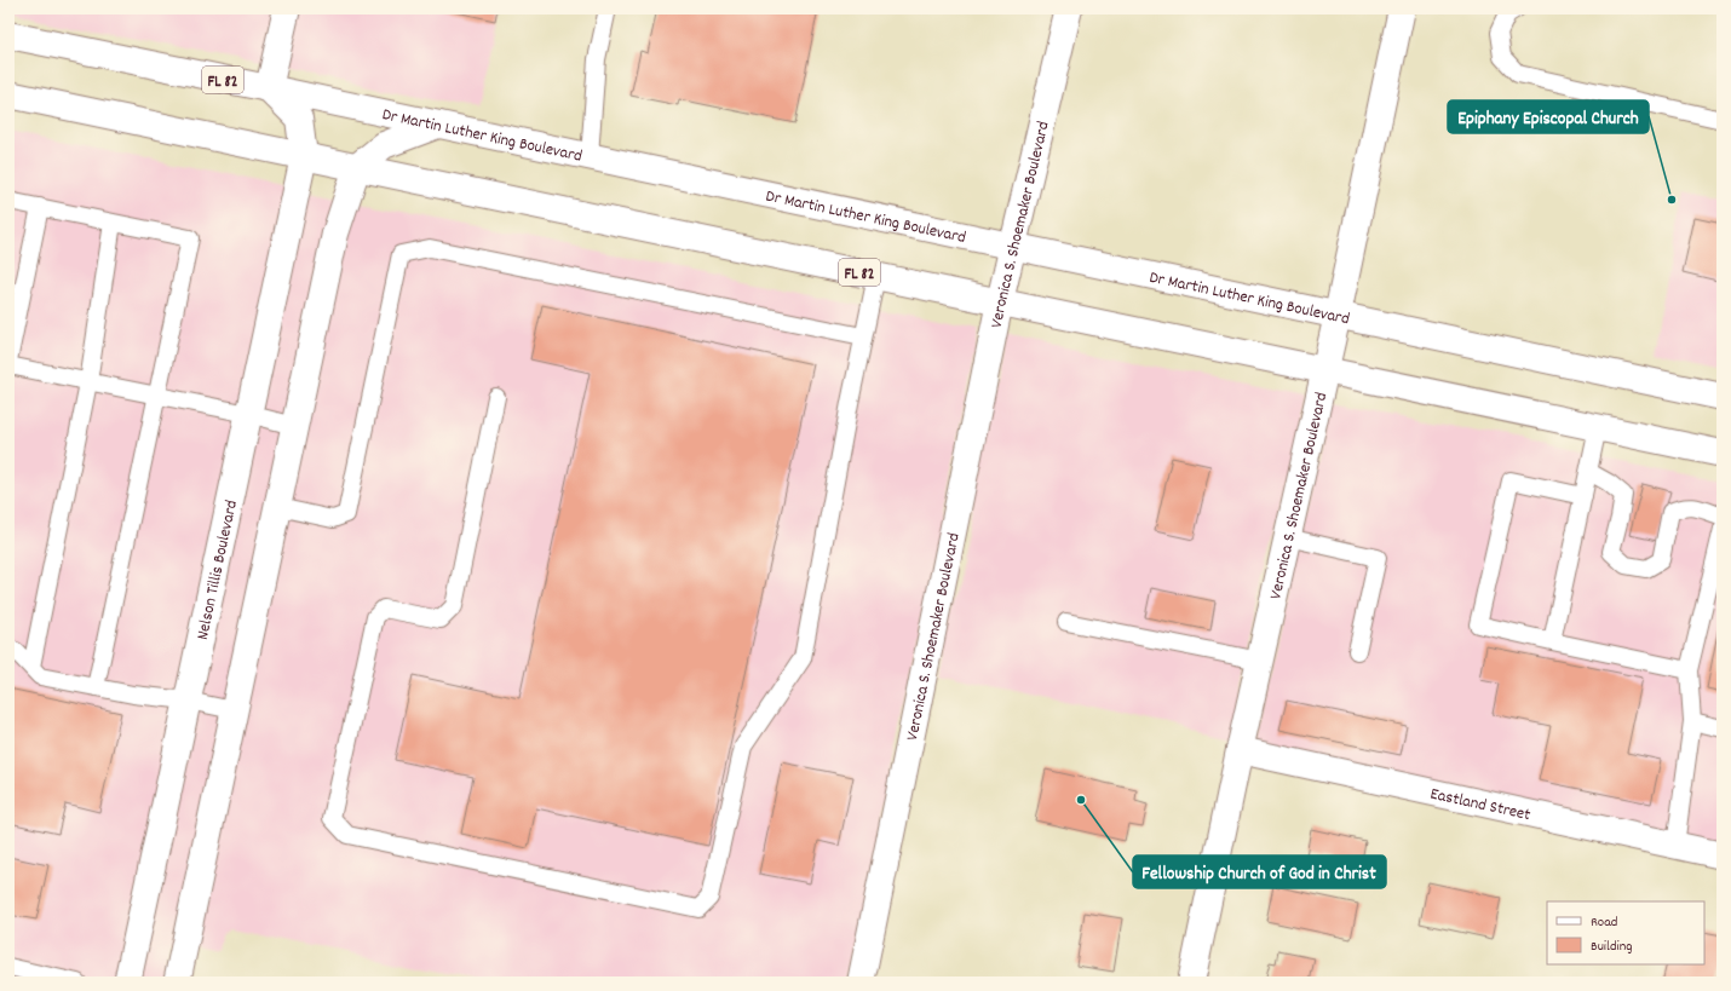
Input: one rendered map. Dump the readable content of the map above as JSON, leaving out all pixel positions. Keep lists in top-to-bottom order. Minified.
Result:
{"streets":{"street":["FL 82","Dr Martin Luther King Boulevard","Veronica S. Shoemaker Boulevard","Nelson Tillis Boulevard","Eastland Street"]},"crossings":[["FL 82","Veronica S. Shoemaker Boulevard"],["FL 82","Nelson Tillis Boulevard"],["Dr Martin Luther King Boulevard","Veronica S. Shoemaker Boulevard"],["Dr Martin Luther King Boulevard","Nelson Tillis Boulevard"],["Veronica S. Shoemaker Boulevard","Eastland Street"]],"places":["Epiphany Episcopal Church","Fellowship Church of God in Christ"],"legend":["Road","Building"]}
